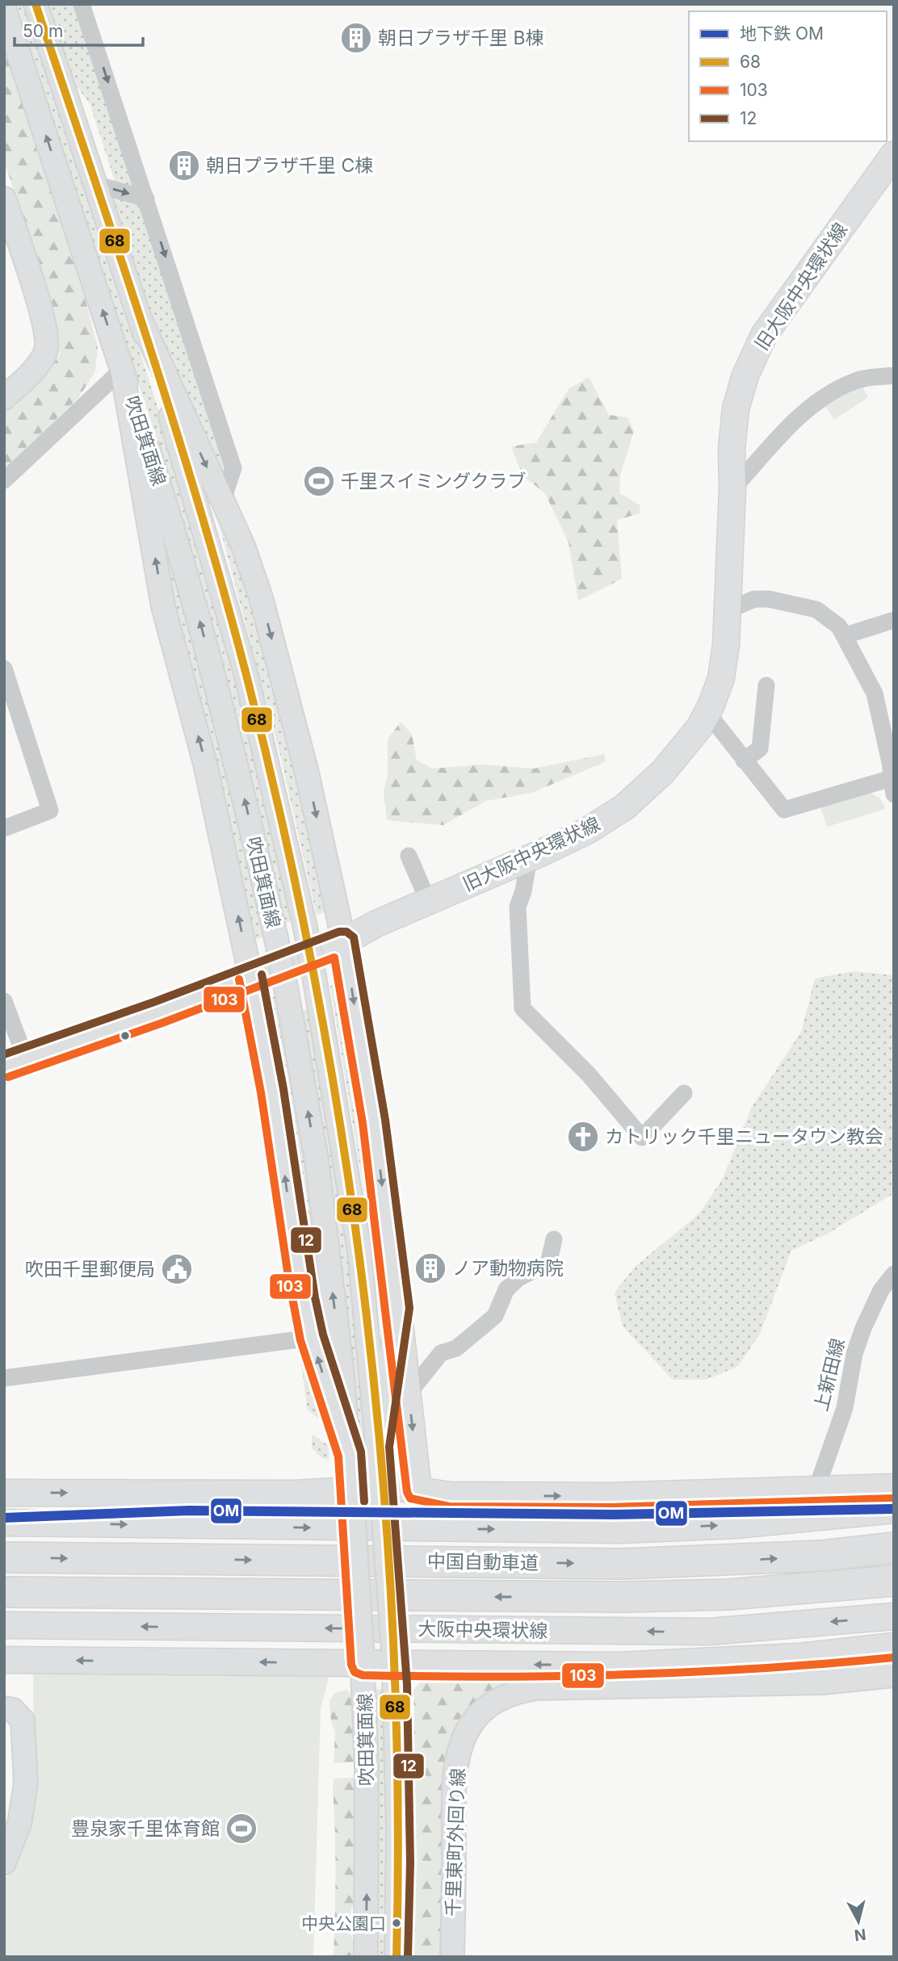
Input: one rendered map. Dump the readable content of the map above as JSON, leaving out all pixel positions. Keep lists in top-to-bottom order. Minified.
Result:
{"streets":{"highway":["中国自動車道"],"main road":["旧大阪中央環状線","吹田箕面線","大阪中央環状線","千里東町外回り線"],"street":["上新田線"]},"places":{"building":["朝日プラザ千里 B棟","朝日プラザ千里 C棟","ノア動物病院"],"sports":["千里スイミングクラブ","豊泉家千里体育館"],"church":["カトリック千里ニュータウン教会"],"public building":["吹田千里郵便局"],"other":["中央公園口"]},"lines":["transit line 68","transit line 12","transit line 103","metro line OM"],"legend":["地下鉄 OM","68","103","12"],"scale_bar":"50 m","north":"bottom"}
